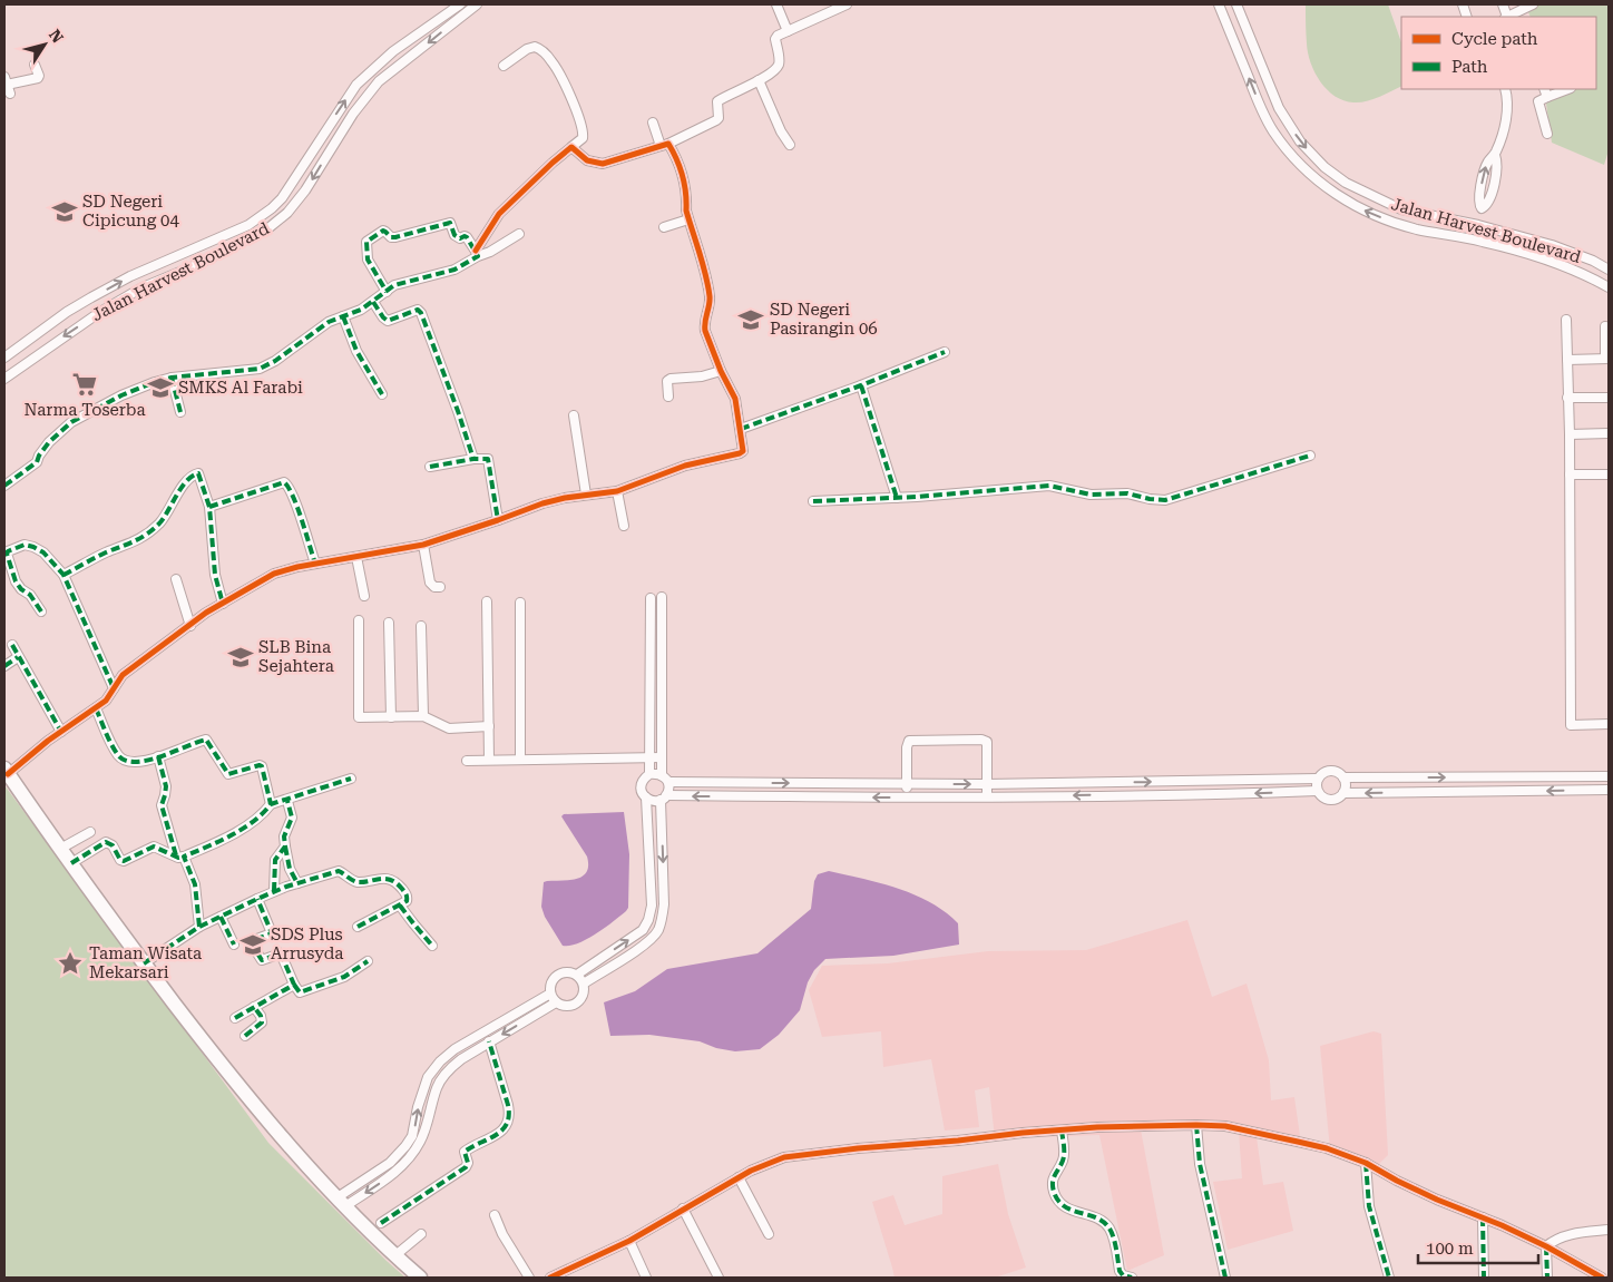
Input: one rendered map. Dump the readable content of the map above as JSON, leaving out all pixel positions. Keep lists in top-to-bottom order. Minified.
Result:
{"streets":{"street":["Jalan Harvest Boulevard"]},"places":{"school or university":["SD Negeri Cipicung 04","SD Negeri Pasirangin 06","SMKS Al Farabi","SLB Bina Sejahtera","SDS Plus Arrusyda"],"supermarket":["Narma Toserba"],"place":["Taman Wisata Mekarsari"]},"legend":["Cycle path","Path"],"scale_bar":"100 m","north":"top right"}
